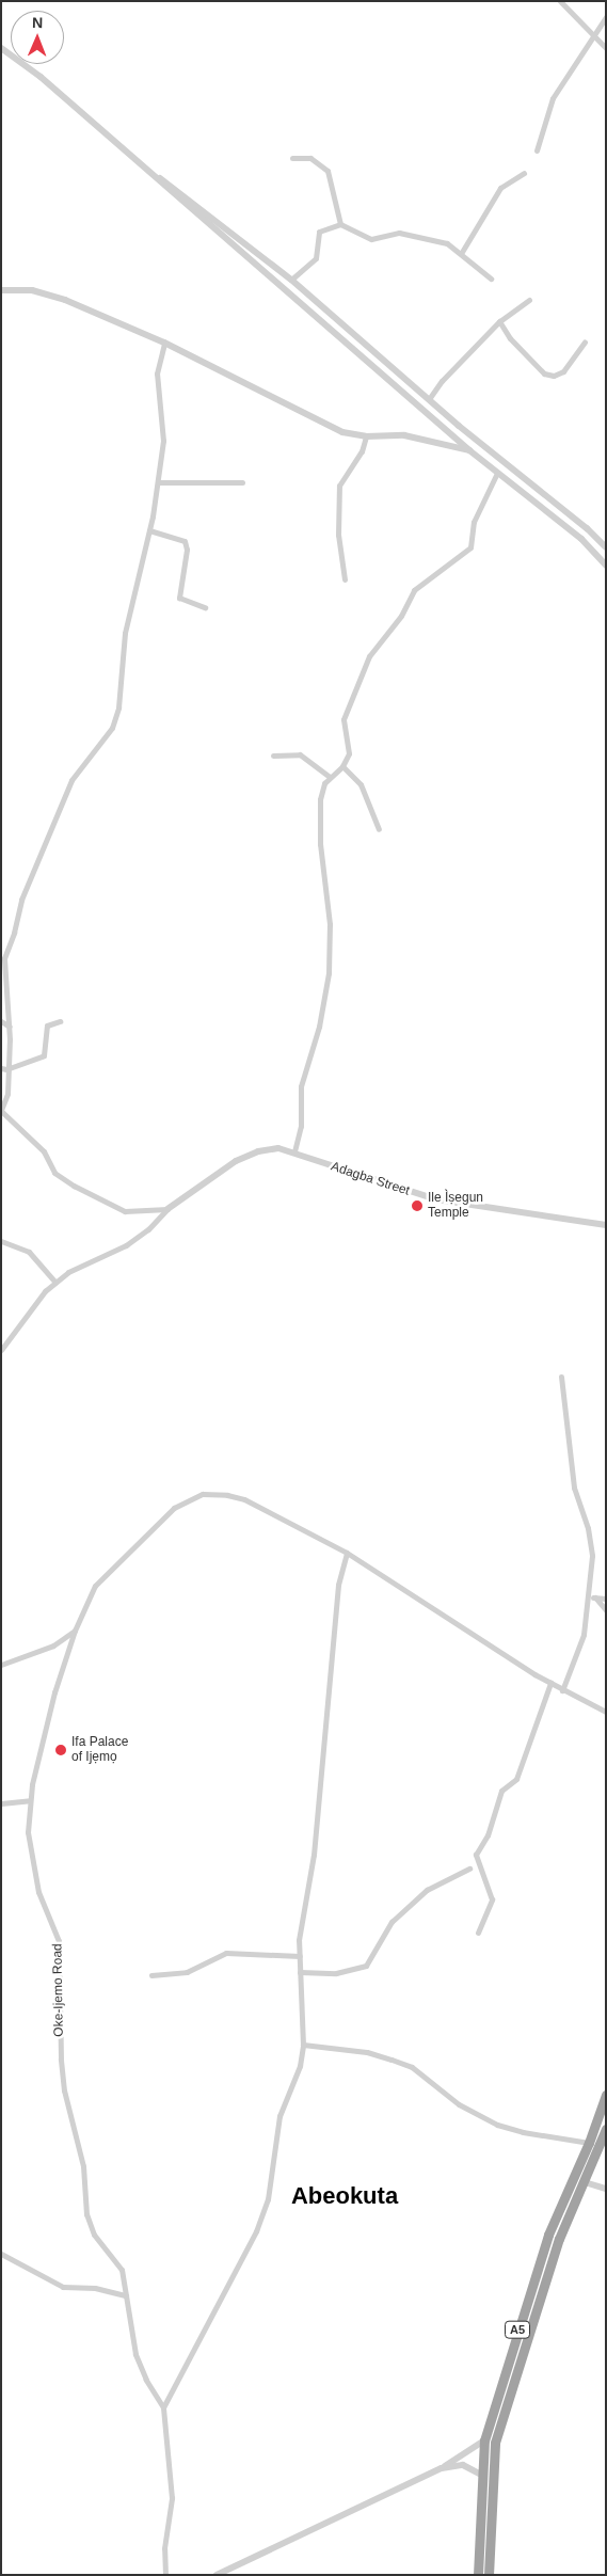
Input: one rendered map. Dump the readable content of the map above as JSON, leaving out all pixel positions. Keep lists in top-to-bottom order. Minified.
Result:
{"streets":{"highway":["A5"],"street":["Adagba Street","Oke-Ijemo Road"]},"districts":["Abeokuta"],"places":["Ile Ìṣegun Temple","Ifa Palace of Ijẹmọ"],"north":"top"}
